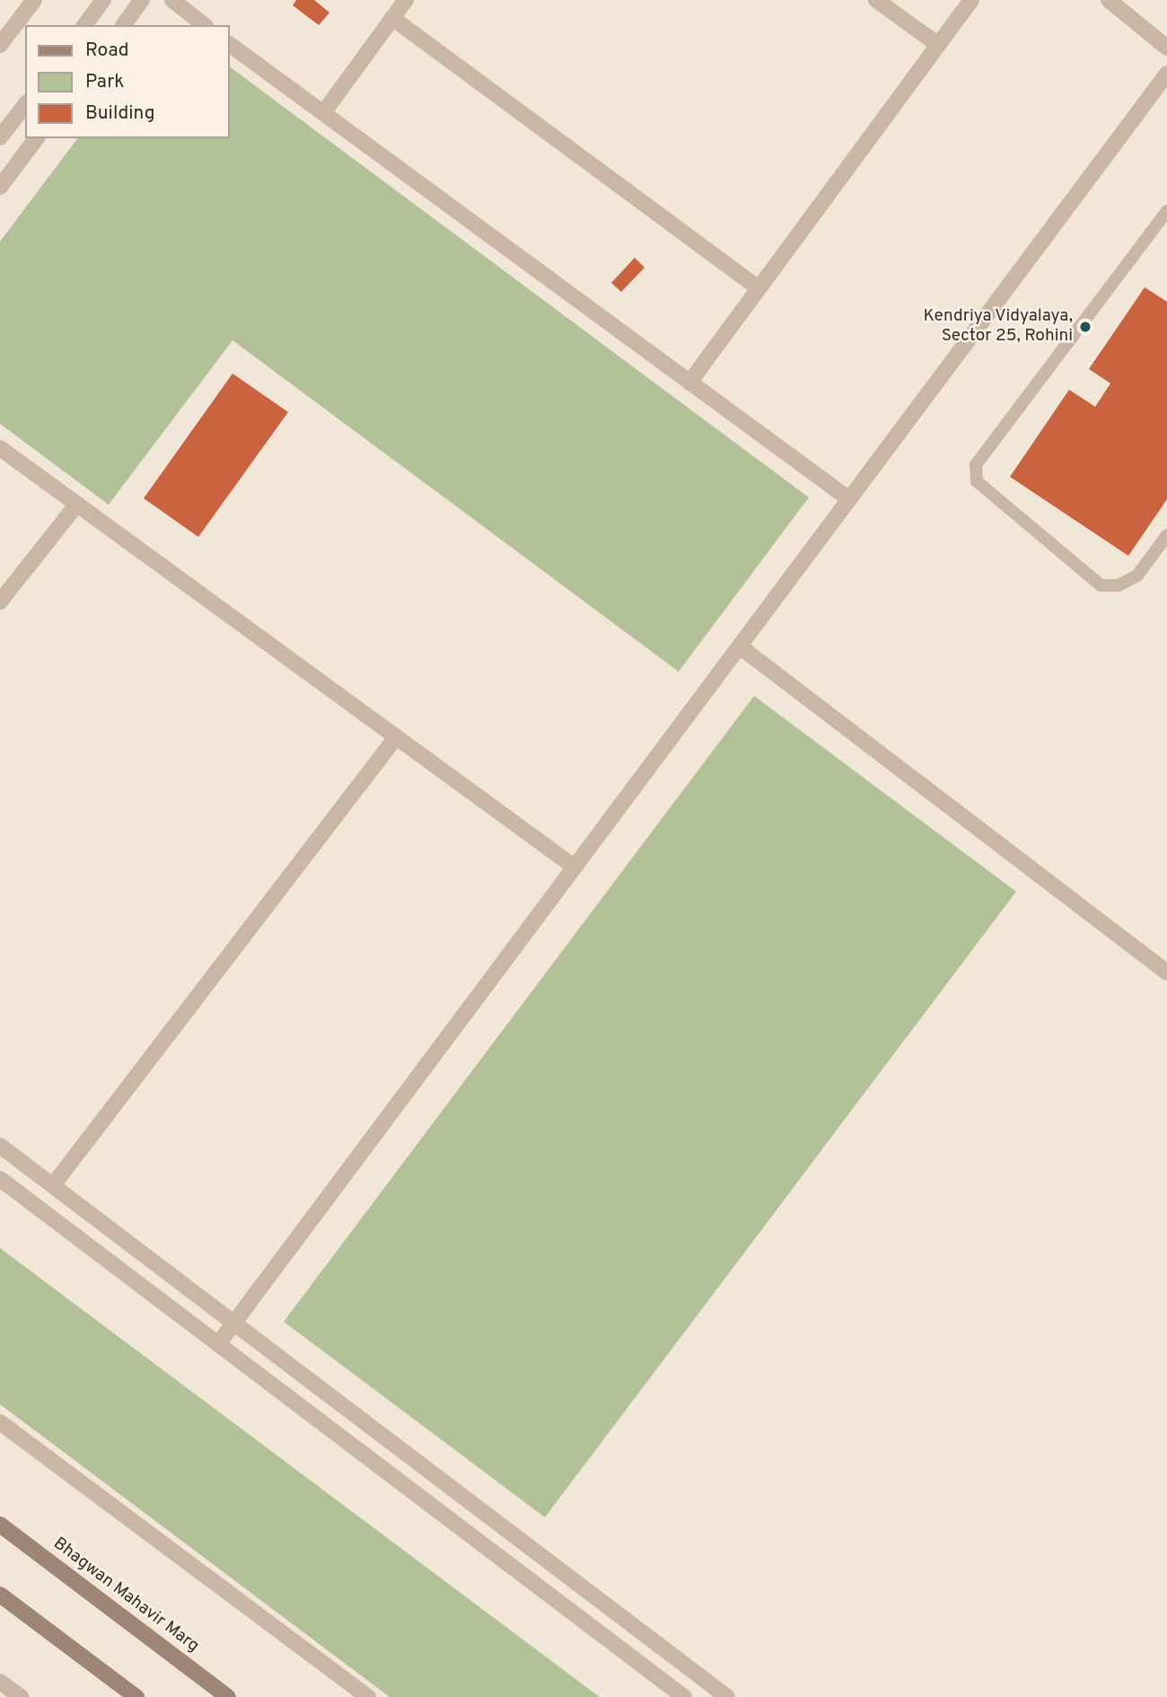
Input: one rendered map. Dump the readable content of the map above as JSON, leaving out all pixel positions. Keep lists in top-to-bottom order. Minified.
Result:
{"streets":{"main road":["Bhagwan Mahavir Marg"]},"places":["Kendriya Vidyalaya, Sector 25, Rohini"],"legend":["Road","Park","Building"]}
